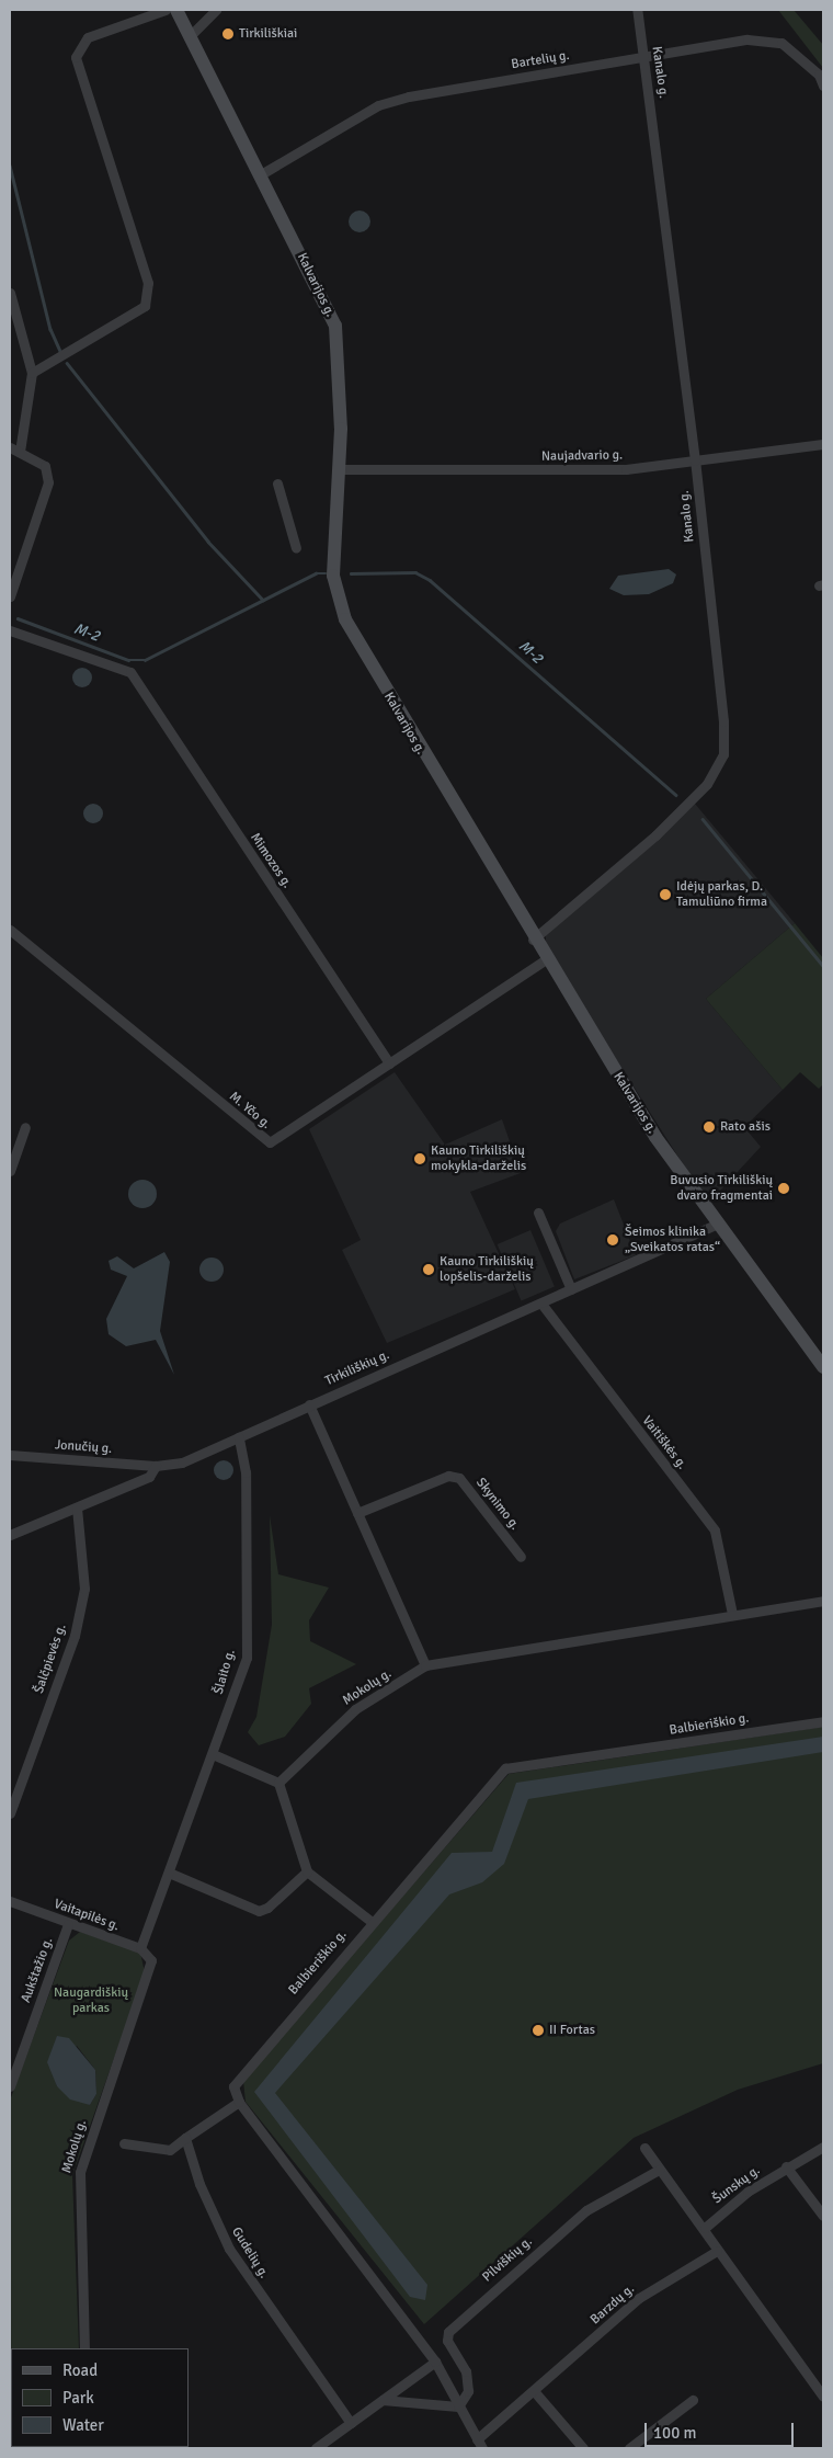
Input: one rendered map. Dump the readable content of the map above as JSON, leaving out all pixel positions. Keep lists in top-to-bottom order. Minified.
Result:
{"streets":{"main road":["Kalvarijos g."],"street":["Bartelių g.","Kanalo g.","Naujadvario g.","Mimozos g.","M. Yčo g.","Tirkiliškių g.","Vaitiškės g.","Jonučių g.","Skynimo g.","Šalčpievės g.","Šlaito g.","Mokolų g.","Balbieriškio g.","Vaitapilės g.","Aukštažio g.","Šunskų g.","Gudelių g.","Pilviškių g.","Barzdų g."]},"crossings":[["Bartelių g.","Kanalo g."],["Bartelių g.","Kalvarijos g."],["Kanalo g.","Kalvarijos g."],["Kanalo g.","Naujadvario g."],["Kalvarijos g.","Naujadvario g."],["Kalvarijos g.","M. Yčo g."],["Kalvarijos g.","Tirkiliškių g."],["Mimozos g.","M. Yčo g."],["Tirkiliškių g.","Vaitiškės g."],["Tirkiliškių g.","Jonučių g."],["Tirkiliškių g.","Šlaito g."],["Vaitiškės g.","Mokolų g."],["Mokolų g.","Vaitapilės g."],["Vaitapilės g.","Aukštažio g."]],"water":["M-2"],"parks":["Naugardiškių parkas"],"places":["Tirkiliškiai","Idėjų parkas, D. Tamuliūno firma","Rato ašis","Kauno Tirkiliškių mokykla-darželis","Buvusio Tirkiliškių dvaro fragmentai","Šeimos klinika „Sveikatos ratas“","Kauno Tirkiliškių lopšelis-darželis","II Fortas"],"legend":["Road","Park","Water"],"scale_bar":"100 m"}
